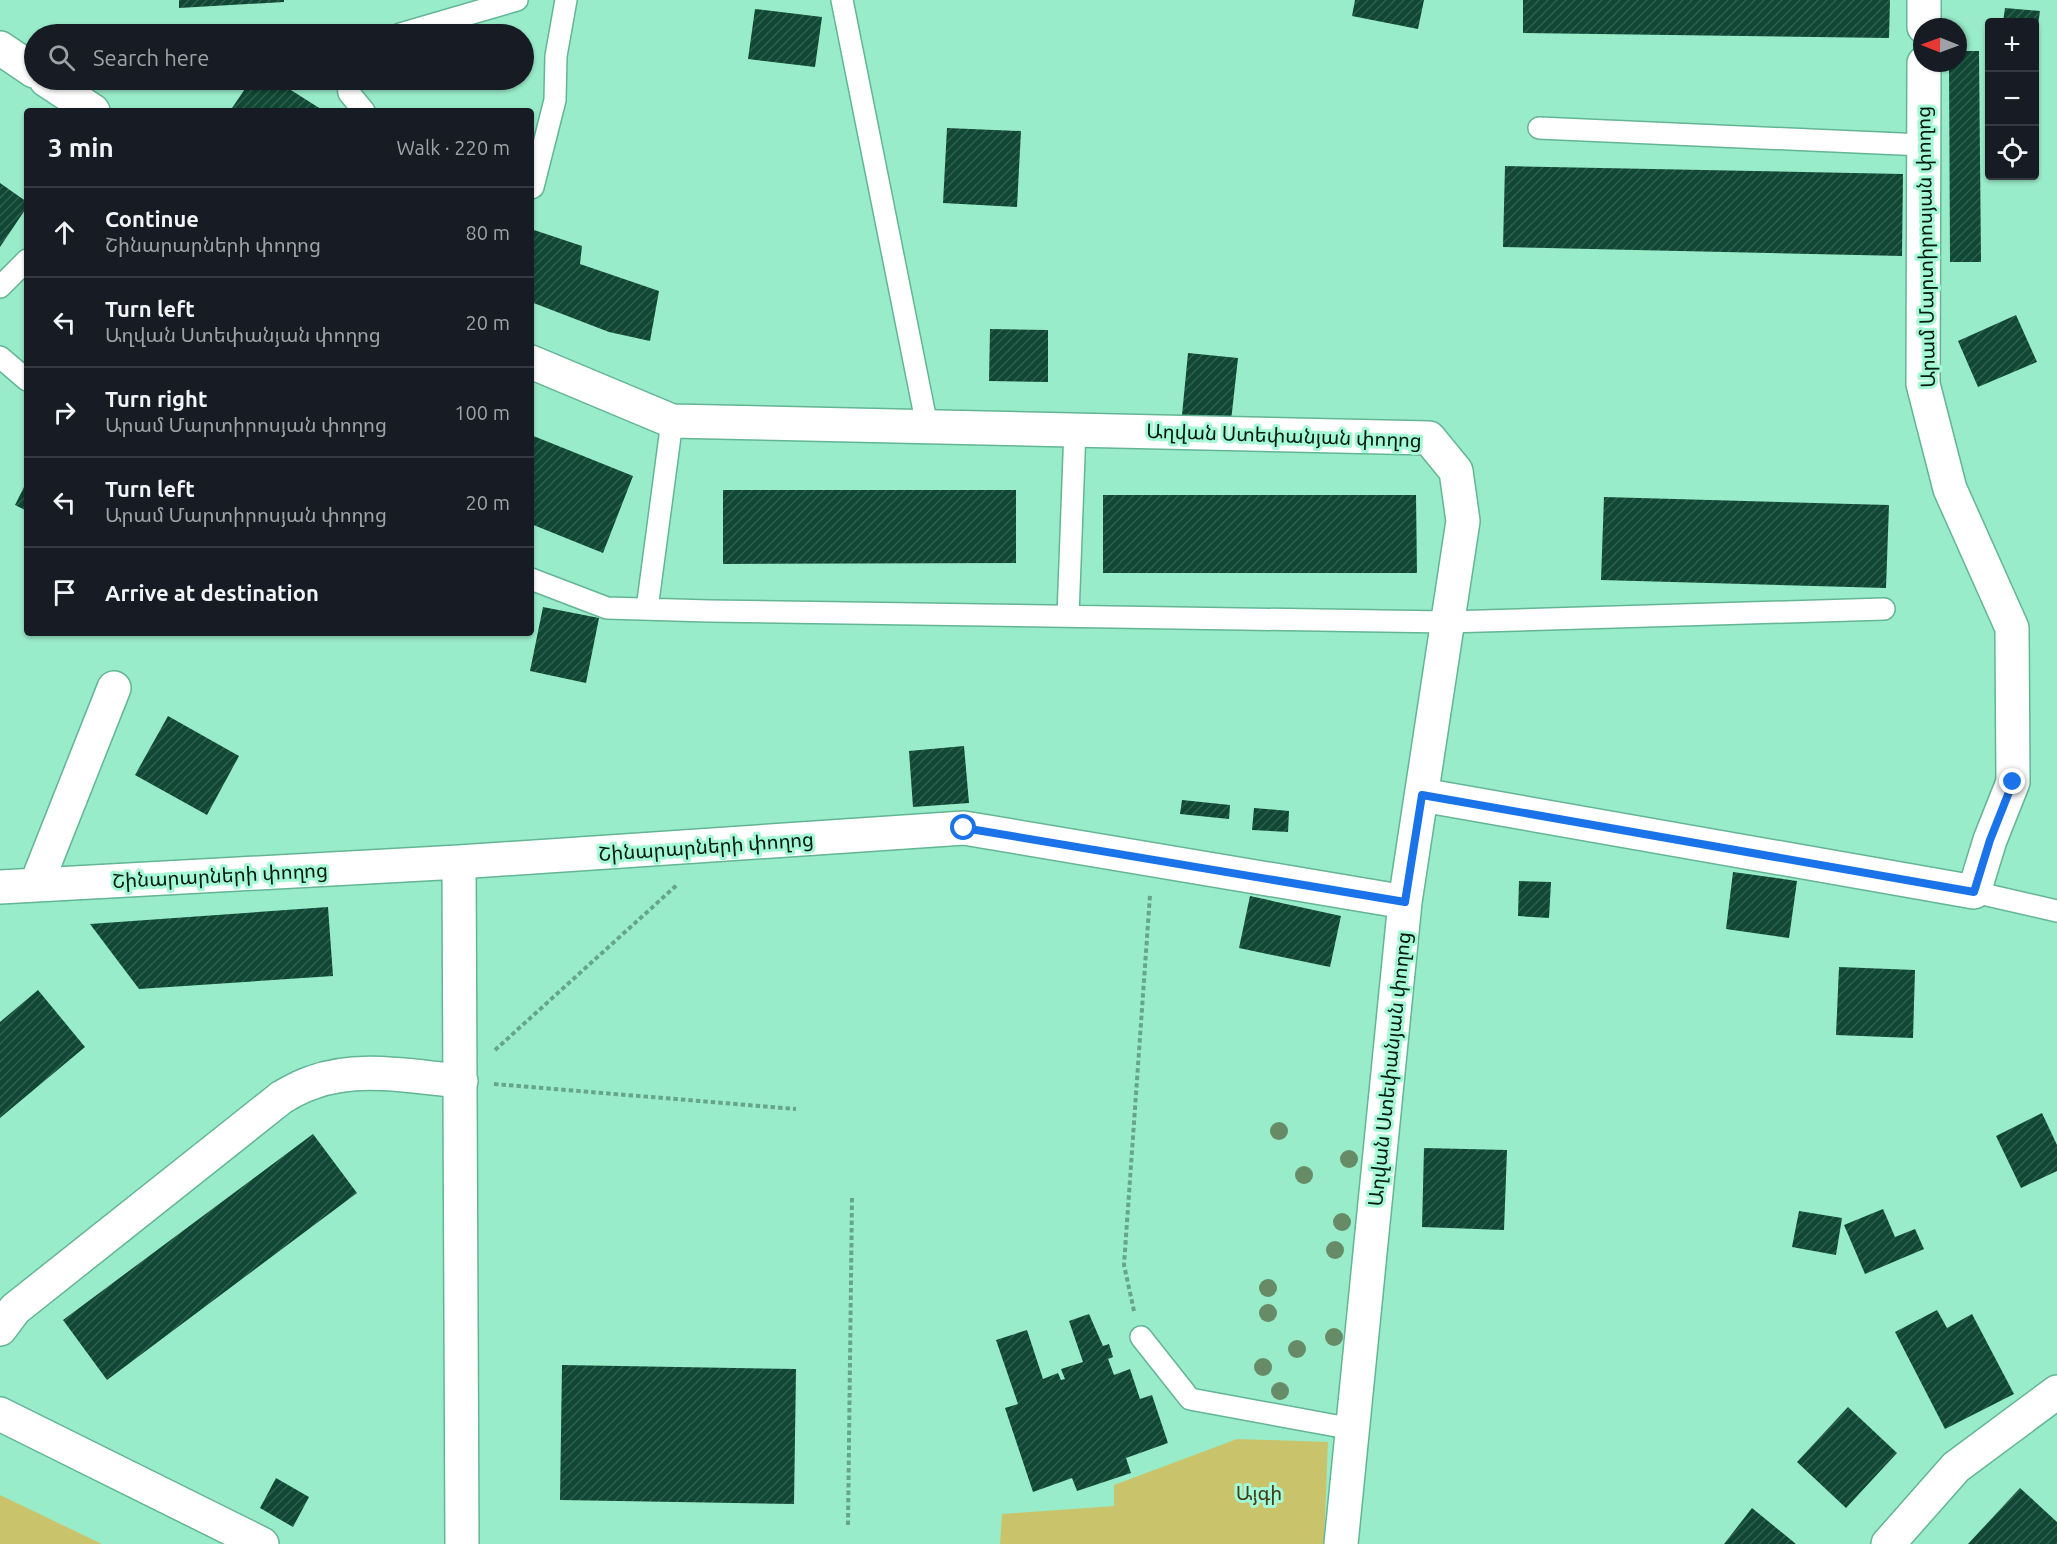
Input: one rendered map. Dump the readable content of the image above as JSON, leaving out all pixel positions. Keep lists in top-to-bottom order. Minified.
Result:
{"streets":{"street":["Արամ Մարտիրոսյան փողոց","Աղվան Ստեփանյան փողոց","Շինարարների փողոց"]},"crossings":[["Աղվան Ստեփանյան փողոց","Շինարարների փողոց"]],"parks":["Այգի"],"north":"left","page":{"map_buttons":["+","−"],"search":"Search here","heading":["3 min","Walk · 220 m"],"list":[["Continue","Շինարարների փողոց","80 m"],["Turn left","Աղվան Ստեփանյան փողոց","20 m"],["Turn right","Արամ Մարտիրոսյան փողոց","100 m"],["Turn left","Արամ Մարտիրոսյան փողոց","20 m"],"Arrive at destination"]}}
